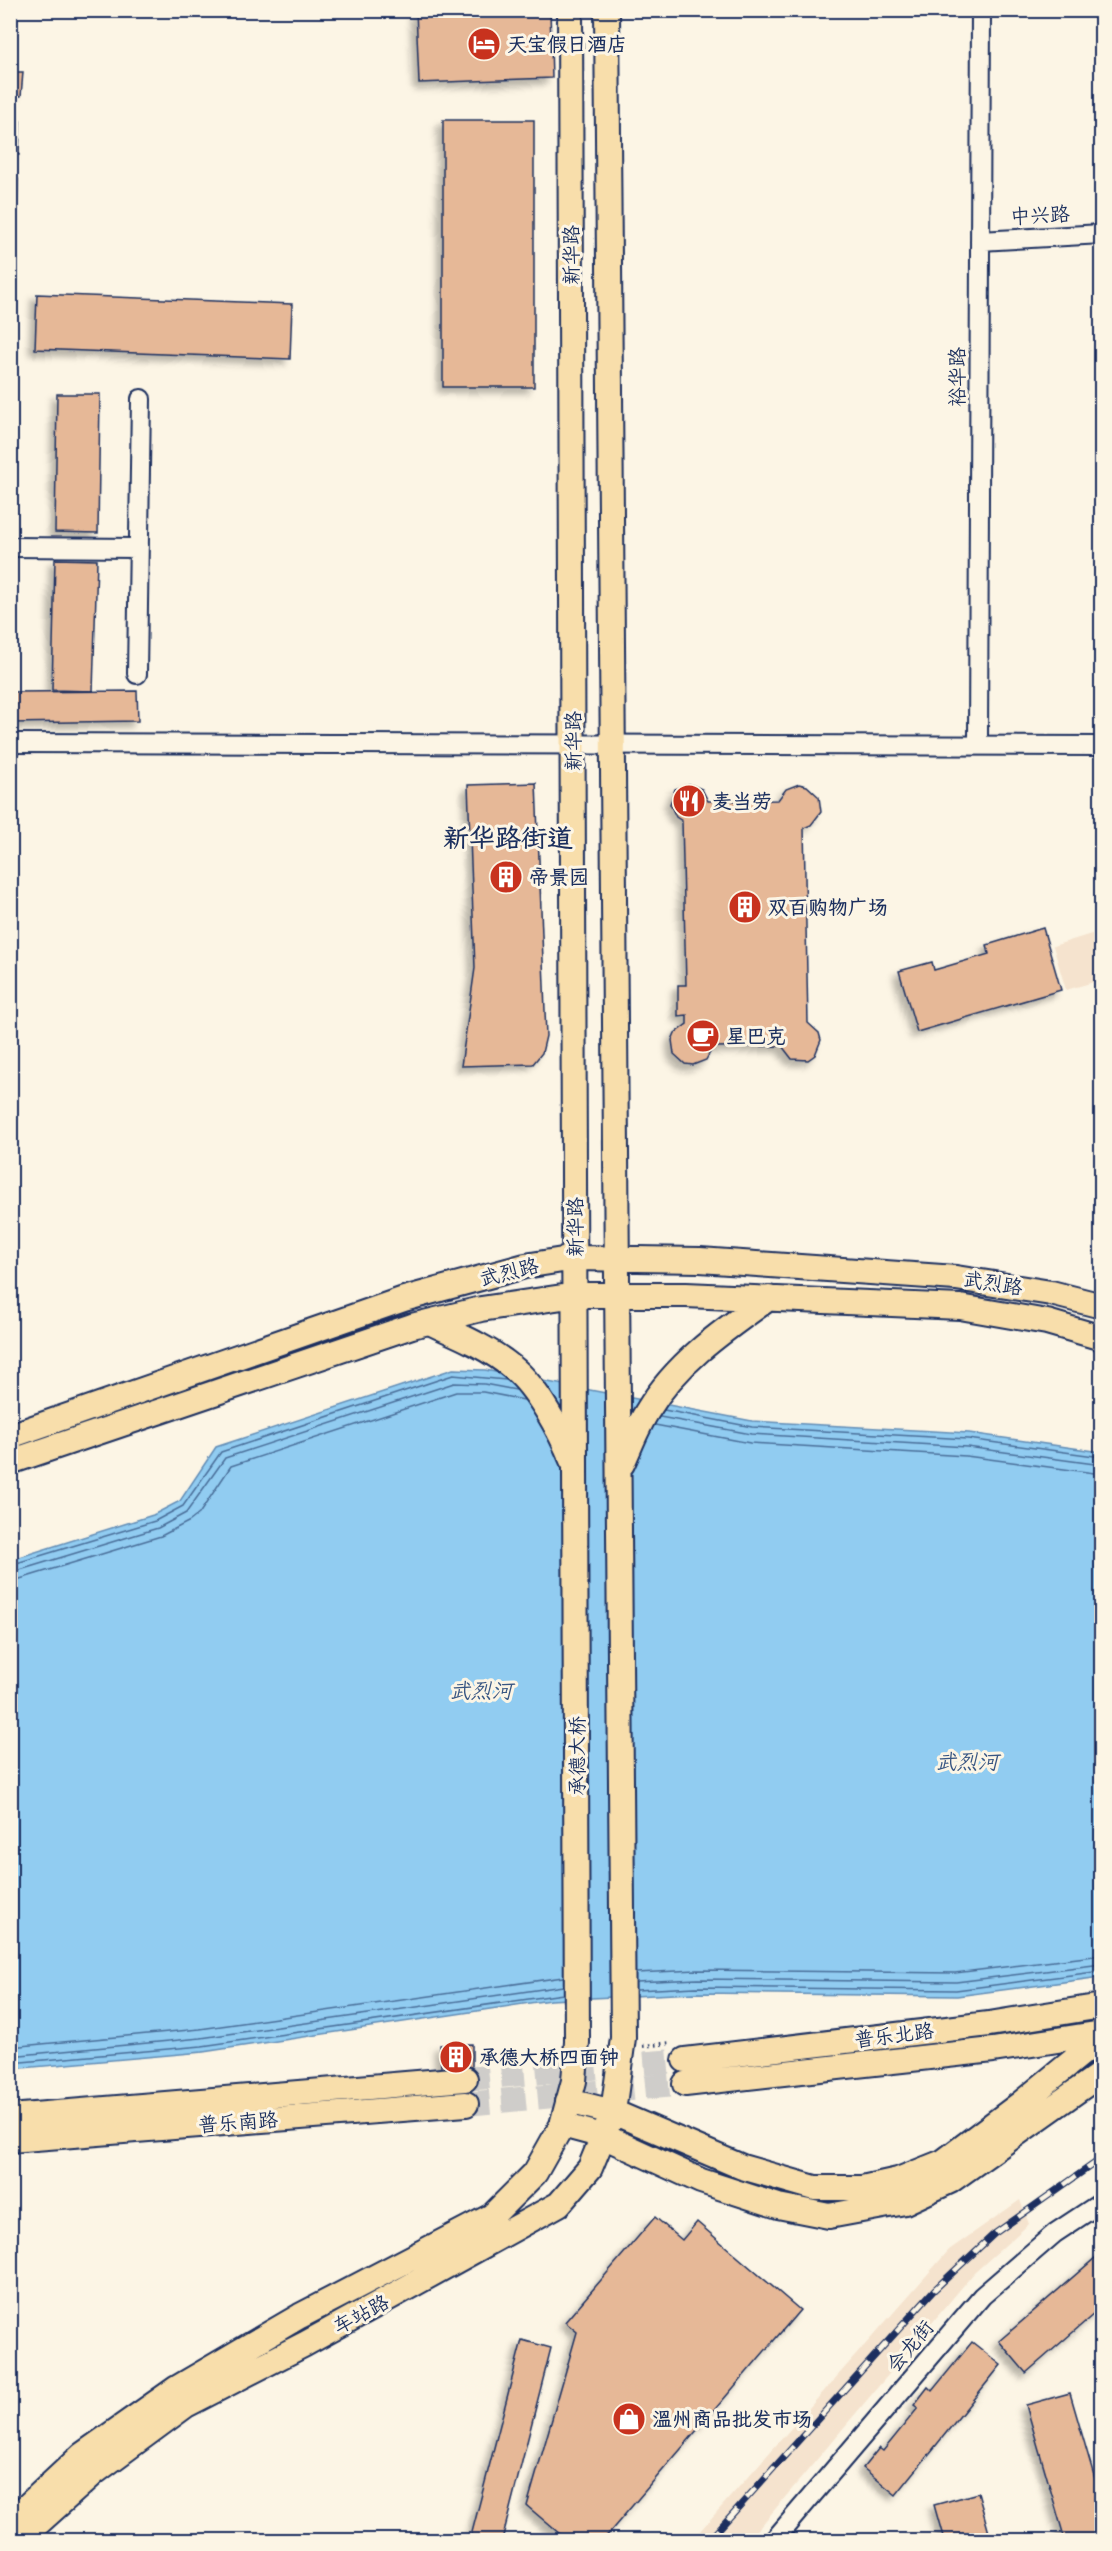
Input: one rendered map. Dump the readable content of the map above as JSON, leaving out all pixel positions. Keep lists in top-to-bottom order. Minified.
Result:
{"streets":{"main road":["新华路","武烈路","承德大桥","普乐北路","普乐南路","车站路"],"street":["中兴路","裕华路","会龙街"]},"crossings":[["中兴路","裕华路"],["新华路","武烈路"],["新华路","承德大桥"],["新华路","车站路"],["承德大桥","车站路"]],"districts":["新华路街道"],"water":["武烈河"],"places":{"hotel":["天宝假日酒店"],"restaurant":["麦当劳"],"building":["帝景园","双百购物广场","承德大桥四面钟"],"cafe":["星巴克"],"shop":["温州商品批发市场"]}}
